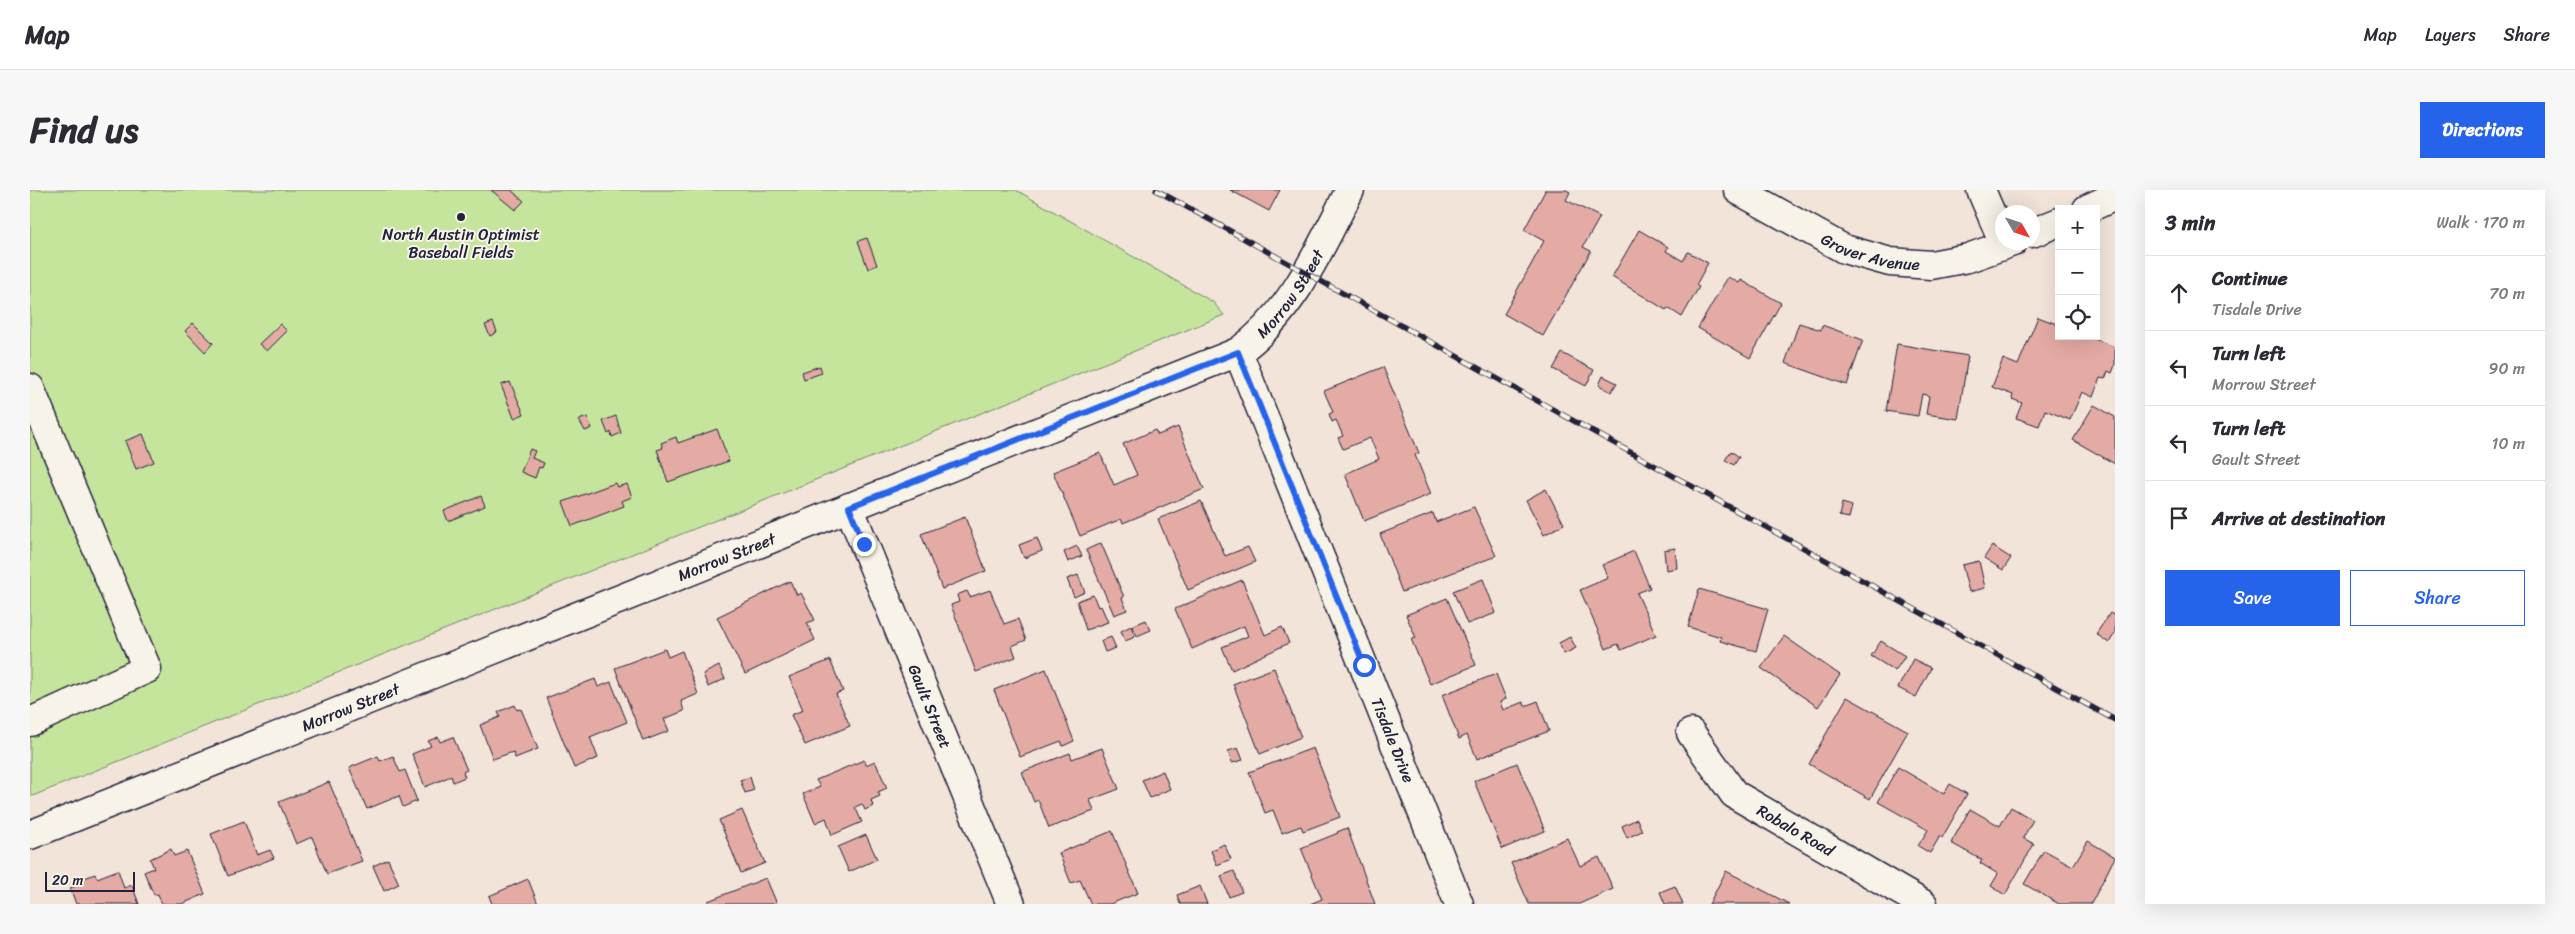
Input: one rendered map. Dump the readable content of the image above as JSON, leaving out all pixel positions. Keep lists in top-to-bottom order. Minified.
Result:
{"streets":{"street":["Grover Avenue","Morrow Street","Gault Street","Tisdale Drive","Robalo Road"]},"crossings":[["Morrow Street","Gault Street"],["Morrow Street","Tisdale Drive"]],"places":["North Austin Optimist Baseball Fields"],"scale_bar":"20 m","north":"bottom right","page":{"header":"Map","nav":["Map","Layers","Share"],"title":"Find us","buttons":["Directions",["Save","Share"]],"heading":["3 min","Walk · 170 m"],"map_buttons":["+","−"],"list":[["Continue","Tisdale Drive","70 m"],["Turn left","Morrow Street","90 m"],["Turn left","Gault Street","10 m"],"Arrive at destination"],"scale":"20 m"}}
